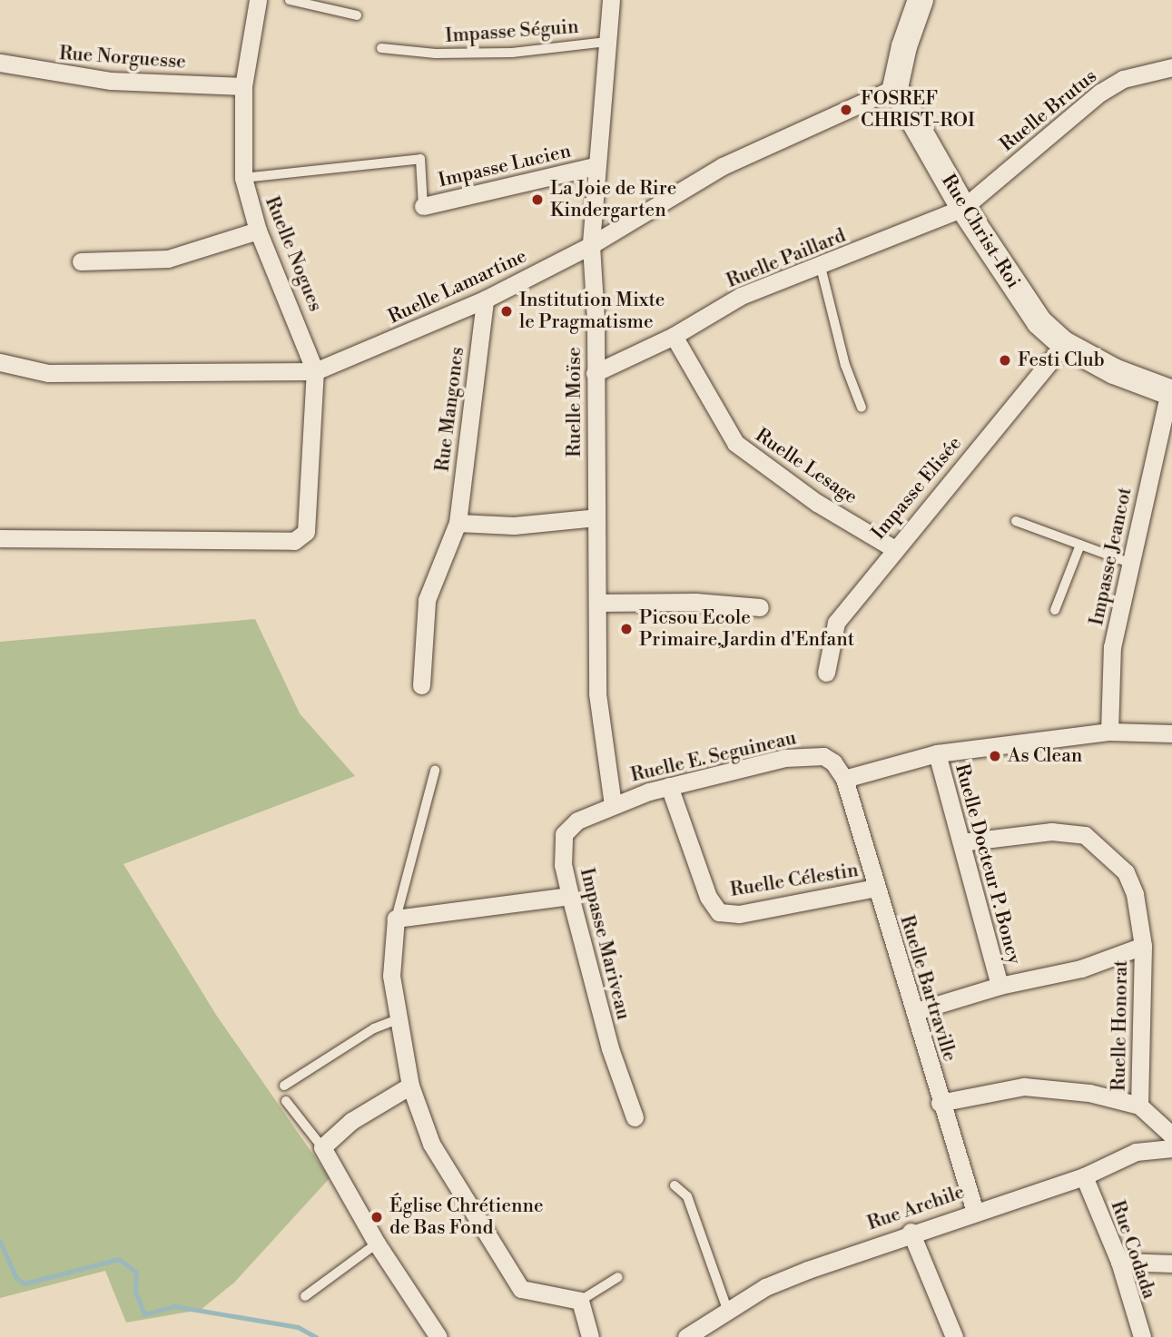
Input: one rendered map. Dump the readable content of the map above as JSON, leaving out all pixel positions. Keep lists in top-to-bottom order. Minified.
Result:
{"streets":{"street":["Rue Norguesse","Ruelle Brutus","Impasse Lucien","Rue Christ-Roi","Ruelle Nogues","Ruelle Paillard","Ruelle Lamartine","Ruelle Moïse","Rue Mangones","Ruelle Lesage","Impasse Elisée","Impasse Jeancot","Ruelle E. Seguineau","Ruelle Docteur P. Boncy","Ruelle Célestin","Impasse Mariveau","Ruelle Bartraville","Ruelle Honorat","Rue Archile","Rue Codada"],"lane":["Impasse Séguin"]},"crossings":[["Impasse Séguin","Ruelle Moïse"],["Rue Norguesse","Ruelle Nogues"],["Ruelle Brutus","Rue Christ-Roi"],["Ruelle Brutus","Ruelle Paillard"],["Impasse Lucien","Ruelle Moïse"],["Rue Christ-Roi","Ruelle Paillard"],["Rue Christ-Roi","Ruelle Lamartine"],["Rue Christ-Roi","Impasse Elisée"],["Rue Christ-Roi","Impasse Jeancot"],["Ruelle Nogues","Ruelle Lamartine"],["Ruelle Paillard","Ruelle Moïse"],["Ruelle Paillard","Ruelle Lesage"],["Ruelle Lamartine","Ruelle Moïse"],["Ruelle Lamartine","Rue Mangones"],["Ruelle Moïse","Ruelle E. Seguineau"],["Ruelle Moïse","Impasse Mariveau"],["Ruelle Lesage","Impasse Elisée"],["Ruelle E. Seguineau","Ruelle Célestin"],["Ruelle E. Seguineau","Impasse Mariveau"],["Ruelle E. Seguineau","Ruelle Bartraville"],["Ruelle Docteur P. Boncy","Ruelle Honorat"],["Ruelle Célestin","Ruelle Bartraville"],["Ruelle Bartraville","Ruelle Honorat"],["Ruelle Bartraville","Rue Archile"],["Rue Archile","Rue Codada"]],"places":["FOSREF CHRIST-ROI","La Joie de Rire Kindergarten","Institution Mixte le Pragmatisme","Festi Club","Picsou Ecole Primaire,Jardin d'Enfant","As Clean","Église Chrétienne de Bas Fond"]}
